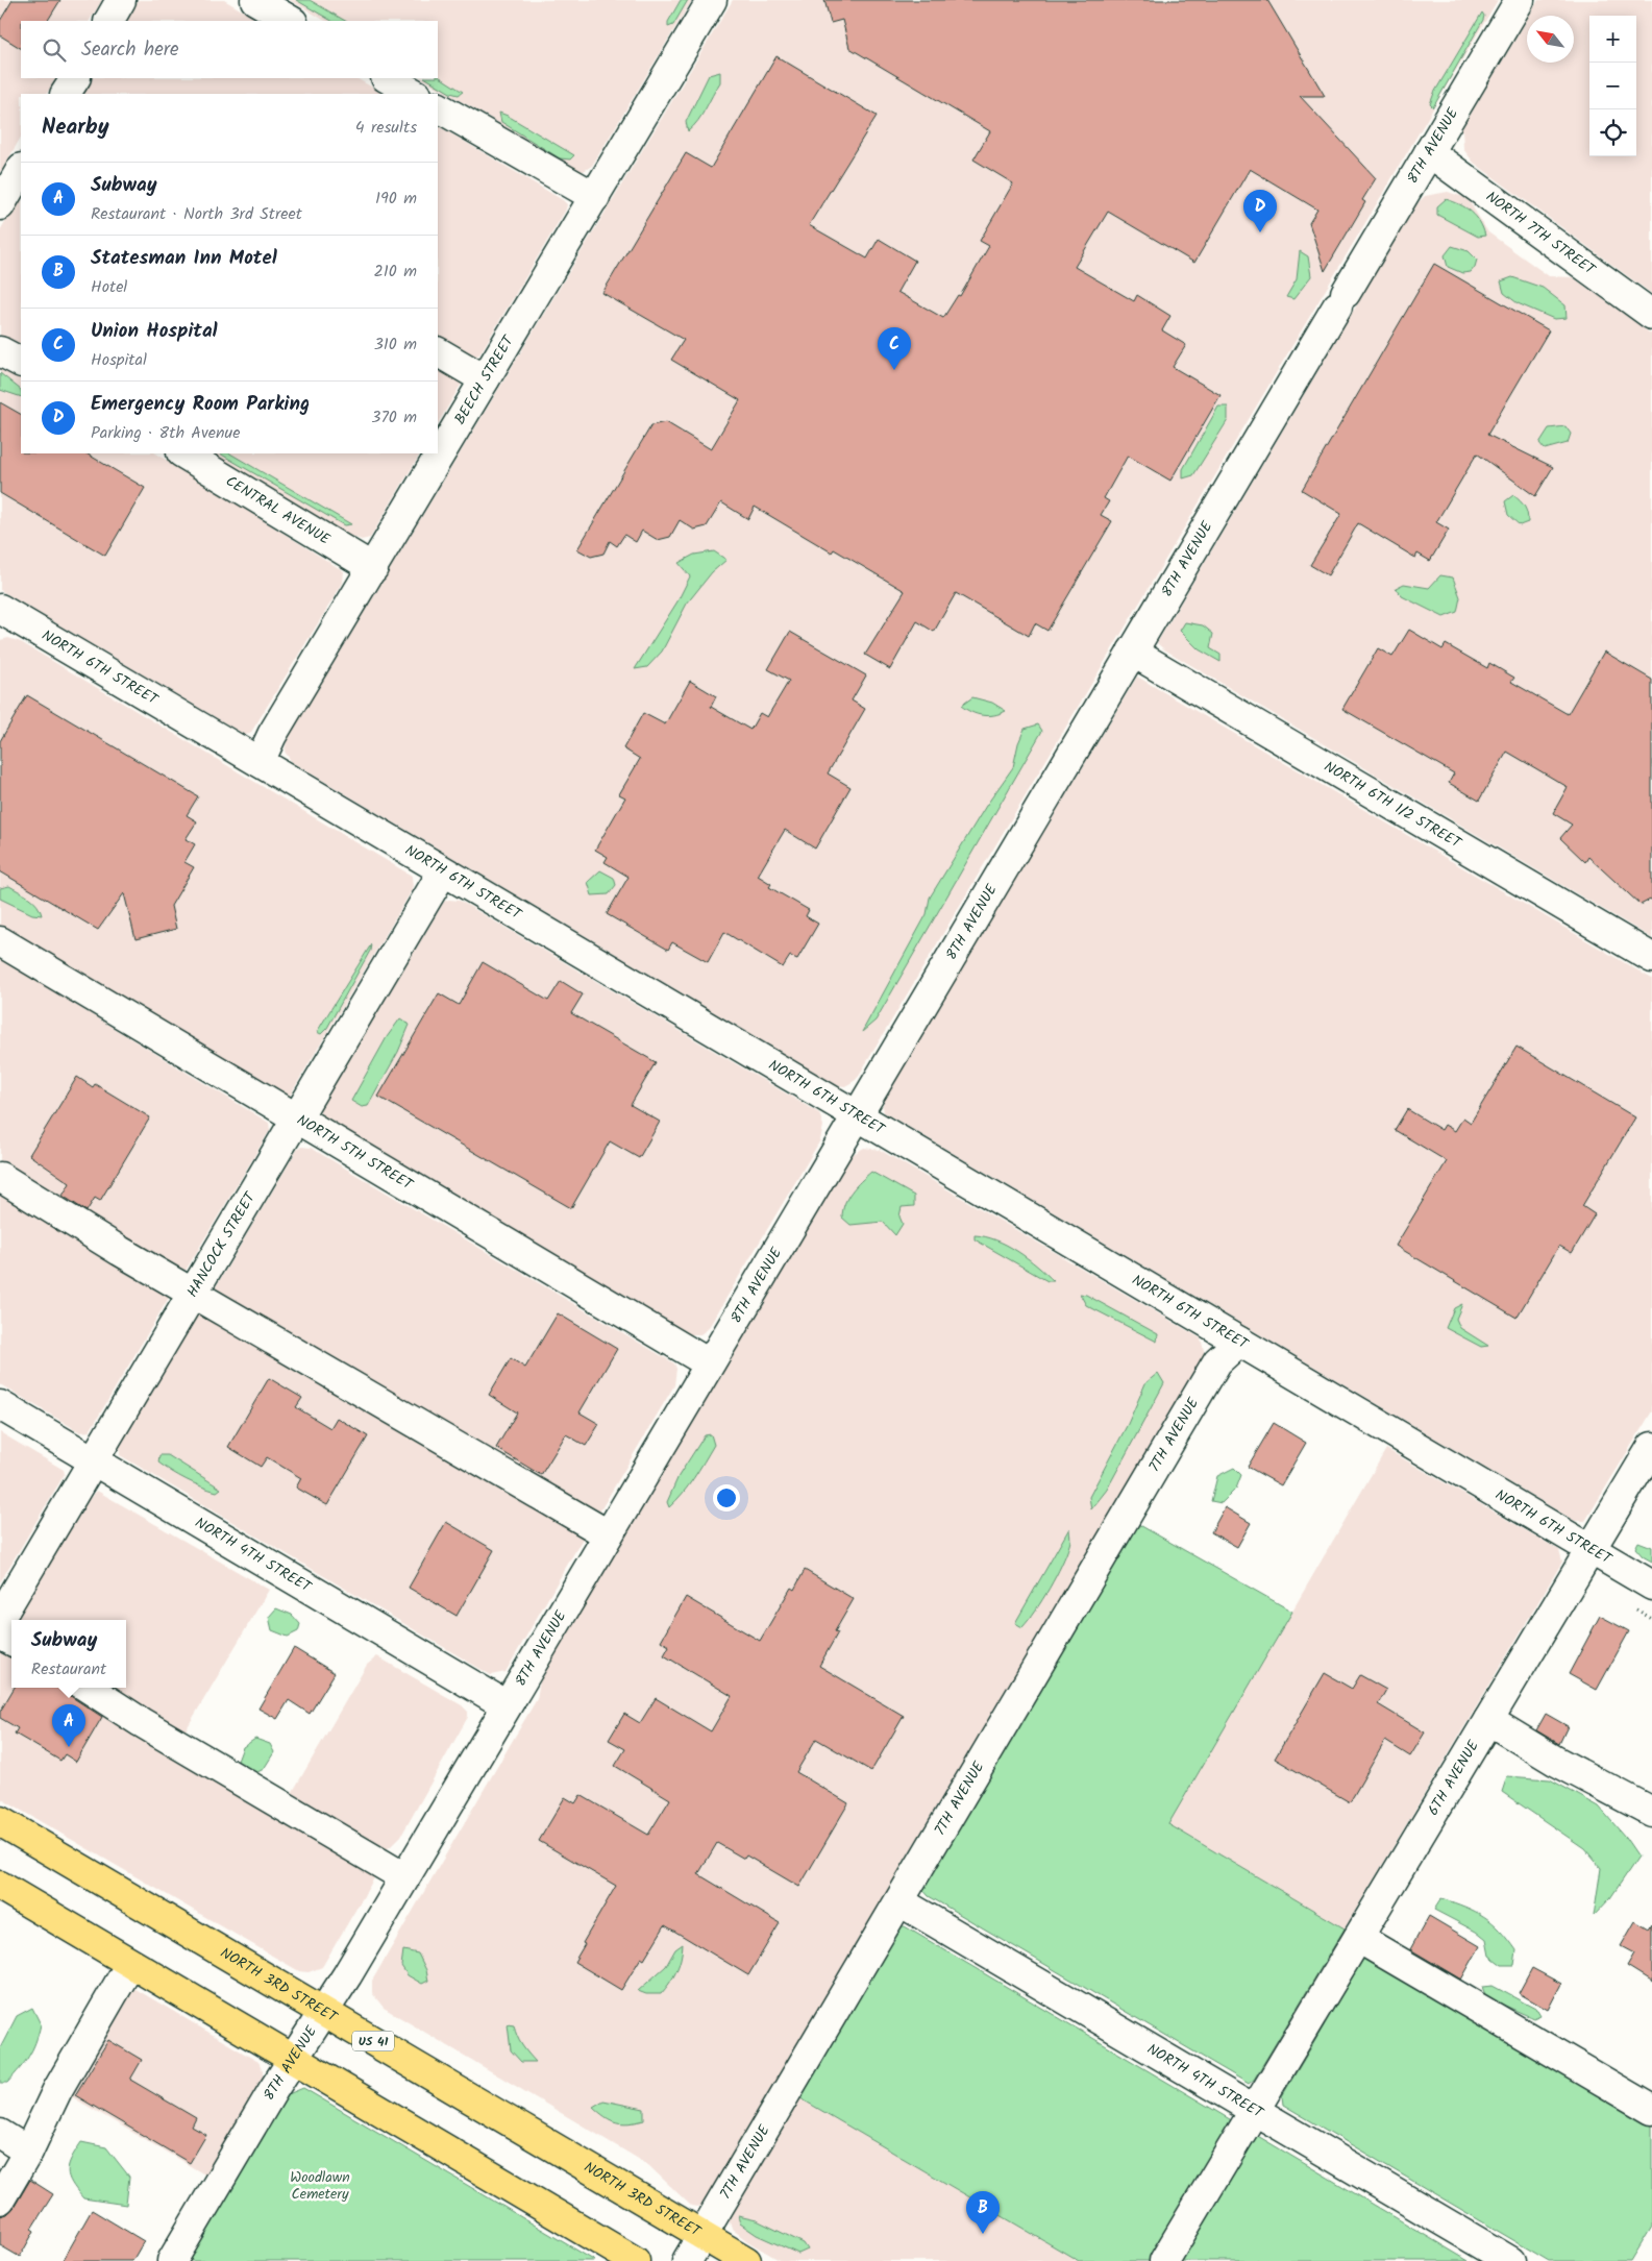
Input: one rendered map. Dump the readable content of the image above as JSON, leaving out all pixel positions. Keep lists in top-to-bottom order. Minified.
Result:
{"streets":{"highway":["NORTH 3RD STREET","US 41"],"street":["8TH AVENUE","NORTH 7TH STREET","BEECH STREET","CENTRAL AVENUE","NORTH 6TH STREET","NORTH 6TH 1/2 STREET","NORTH 5TH STREET","HANCOCK STREET","7TH AVENUE","NORTH 4TH STREET","6TH AVENUE"]},"crossings":[["8TH AVENUE","NORTH 7TH STREET"],["8TH AVENUE","NORTH 6TH STREET"],["8TH AVENUE","NORTH 6TH 1/2 STREET"],["8TH AVENUE","NORTH 5TH STREET"],["8TH AVENUE","NORTH 4TH STREET"],["8TH AVENUE","NORTH 3RD STREET"],["BEECH STREET","CENTRAL AVENUE"],["BEECH STREET","NORTH 6TH STREET"],["NORTH 6TH STREET","HANCOCK STREET"],["NORTH 6TH STREET","7TH AVENUE"],["NORTH 6TH STREET","6TH AVENUE"],["NORTH 5TH STREET","HANCOCK STREET"],["HANCOCK STREET","NORTH 4TH STREET"],["7TH AVENUE","NORTH 4TH STREET"],["7TH AVENUE","NORTH 3RD STREET"],["NORTH 4TH STREET","6TH AVENUE"]],"parks":["Woodlawn Cemetery"],"north":"top left","page":{"map_buttons":["+","−"],"search":"Search here","heading":["Nearby","4 results"],"list":[{"mark":"A","name":"Subway","note":"Restaurant · North 3rd Street","value":"190 m"},{"mark":"B","name":"Statesman Inn Motel","note":"Hotel","value":"210 m"},{"mark":"C","name":"Union Hospital","note":"Hospital","value":"310 m"},{"mark":"D","name":"Emergency Room Parking","note":"Parking · 8th Avenue","value":"370 m"}],"pins":["D","C","A","B"],"popup":["Subway","Restaurant"]}}
